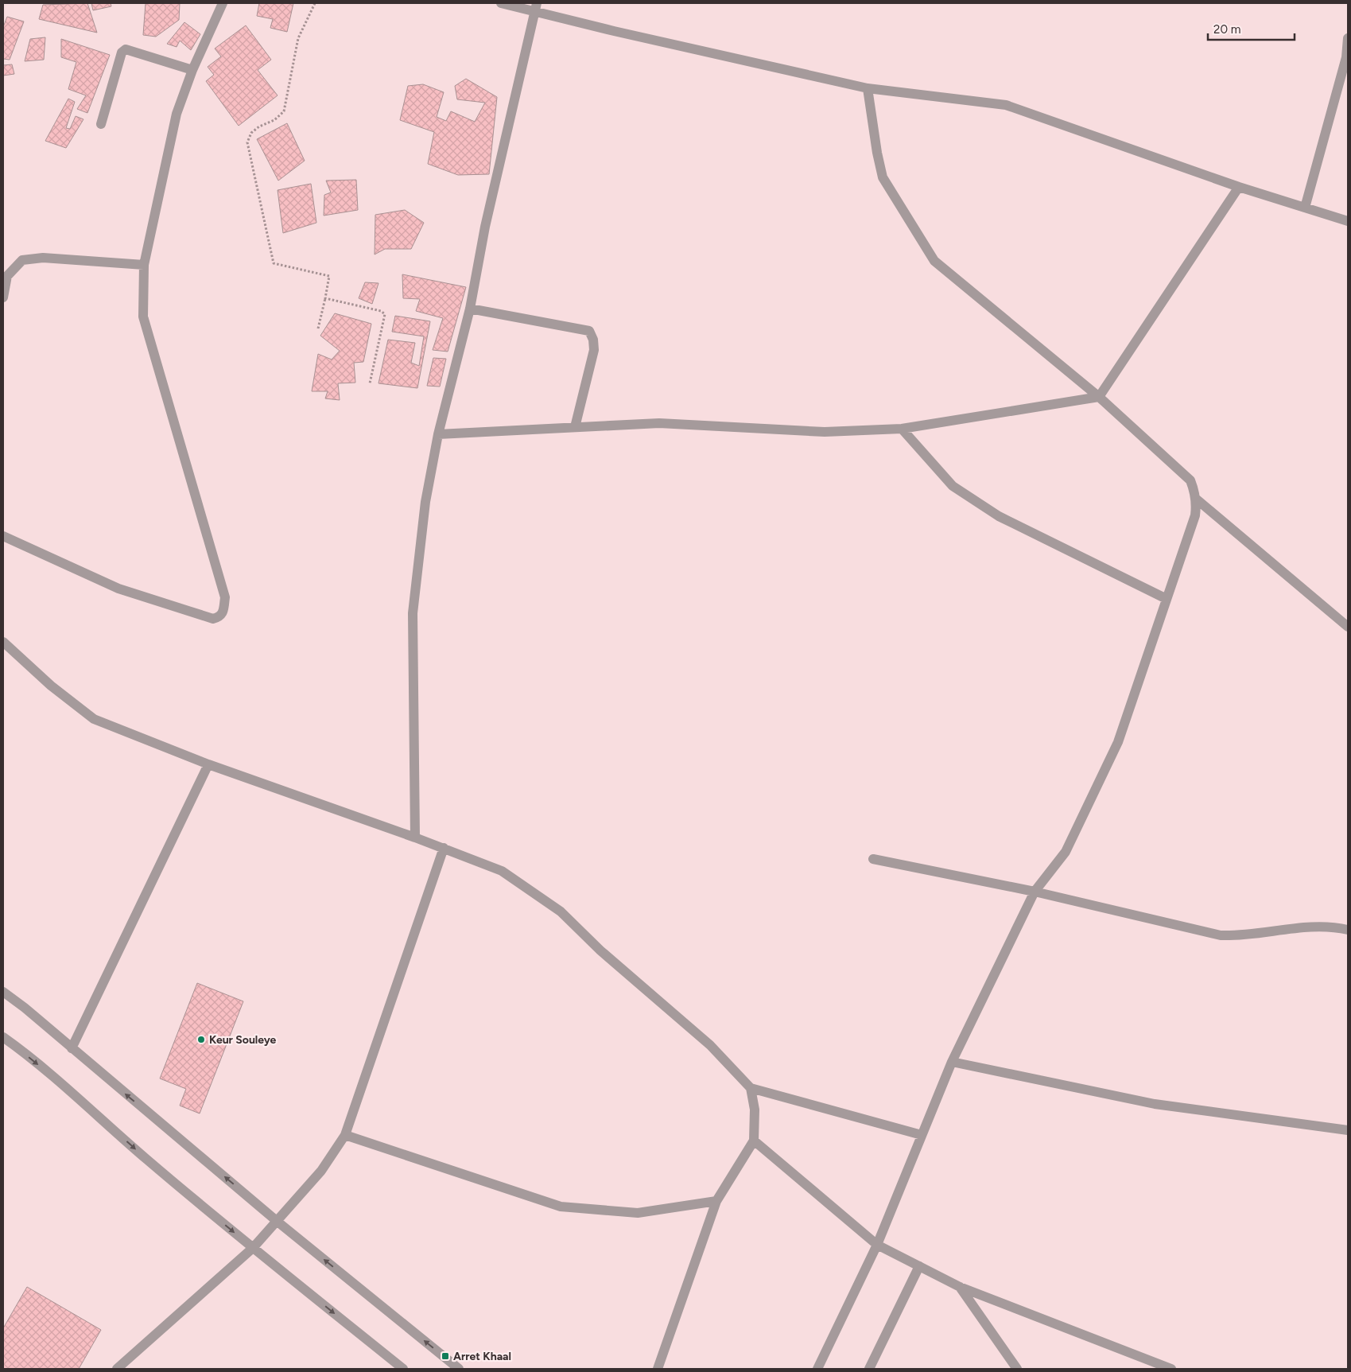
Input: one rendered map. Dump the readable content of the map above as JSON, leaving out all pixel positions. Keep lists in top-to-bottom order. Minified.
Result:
{"places":{"other":["Keur Souleye"],"transit":["Arret Khaal"]},"scale_bar":"20 m"}
